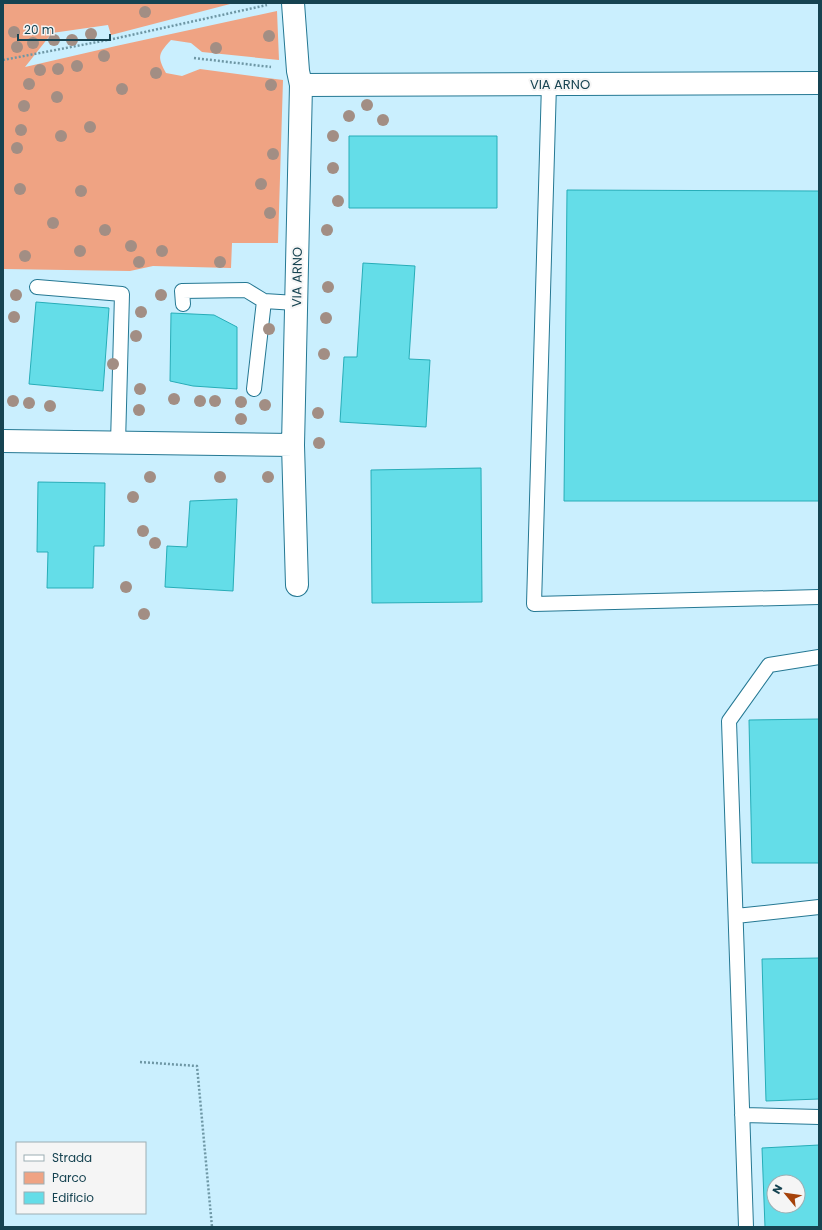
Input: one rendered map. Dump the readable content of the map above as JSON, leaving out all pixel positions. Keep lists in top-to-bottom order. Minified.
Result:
{"streets":{"street":["VIA ARNO"]},"legend":["Strada","Parco","Edificio"],"scale_bar":"20 m","north":"top left"}
